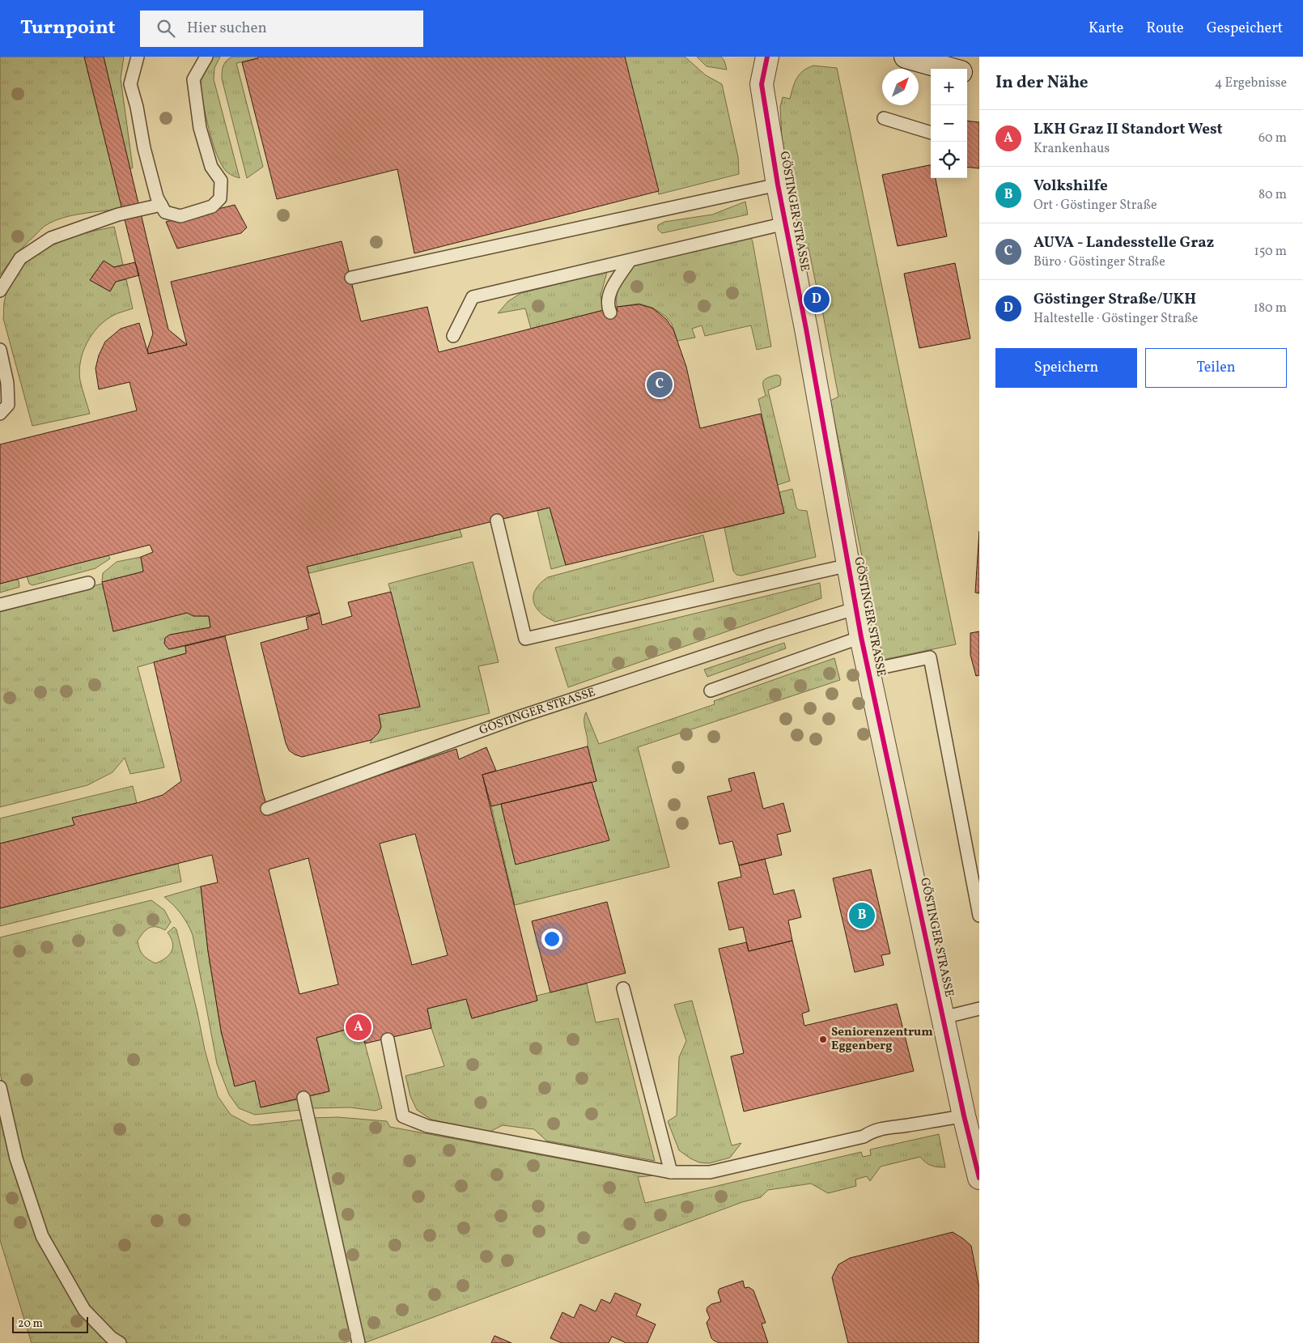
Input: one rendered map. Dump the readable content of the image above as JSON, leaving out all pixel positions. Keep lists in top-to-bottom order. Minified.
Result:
{"streets":{"street":["GÖSTINGER STRASSE"]},"places":["Seniorenzentrum Eggenberg"],"scale_bar":"20 m","north":"top right","page":{"header":"Turnpoint","search":"Hier suchen","nav":["Karte","Route","Gespeichert"],"heading":["In der Nähe","4 Ergebnisse"],"map_buttons":["+","−"],"list":[{"mark":"A","name":"LKH Graz II Standort West","note":"Krankenhaus","value":"60 m"},{"mark":"B","name":"Volkshilfe","note":"Ort · Göstinger Straße","value":"80 m"},{"mark":"C","name":"AUVA - Landesstelle Graz","note":"Büro · Göstinger Straße","value":"150 m"},{"mark":"D","name":"Göstinger Straße/UKH","note":"Haltestelle · Göstinger Straße","value":"180 m"}],"pins":["D","C","B","A"],"buttons":["Speichern","Teilen"],"scale":"20 m"}}
